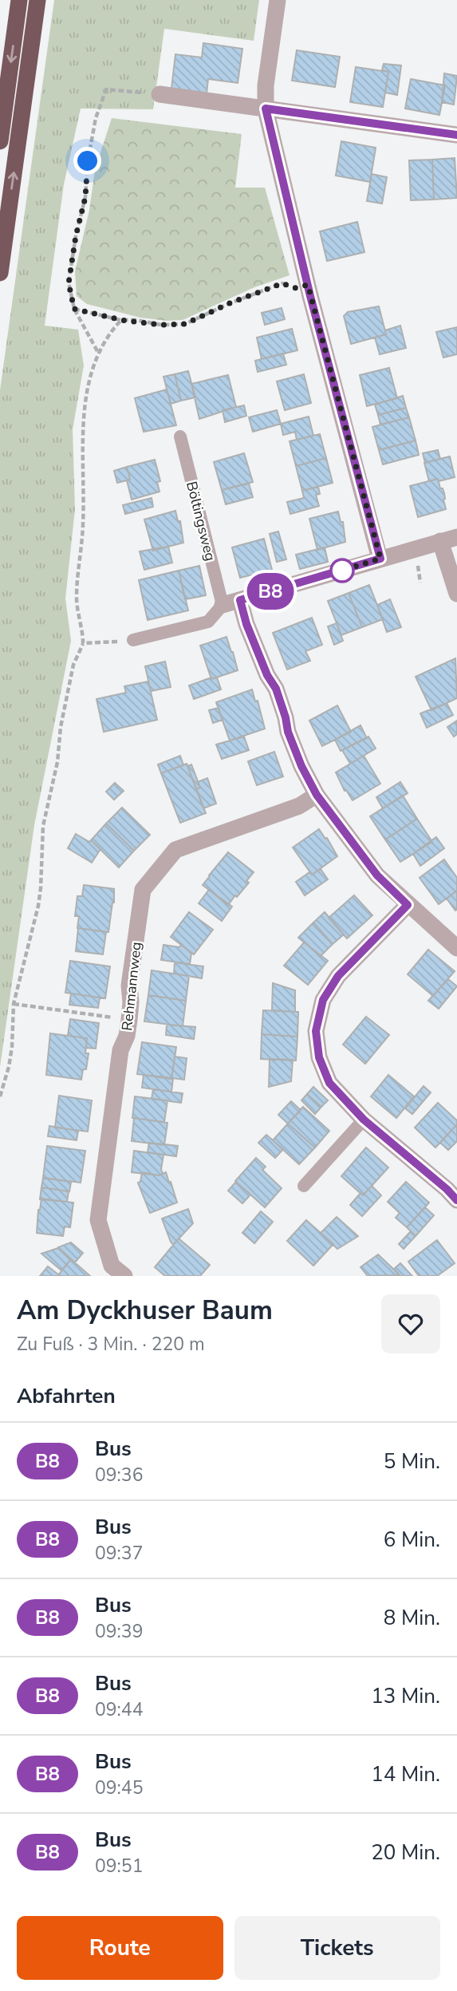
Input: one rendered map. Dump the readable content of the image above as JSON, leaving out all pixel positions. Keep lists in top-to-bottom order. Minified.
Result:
{"streets":{"street":["Rehmannweg"],"lane":["Böltingsweg"]},"lines":["bus line B8"],"page":{"on_map":"B8","heading":[["Am Dyckhuser Baum","Zu Fuß · 3 Min. · 220 m"],"Abfahrten"],"list":[{"mark":"B8","name":"Bus","note":"09:36","value":"5 Min."},{"mark":"B8","name":"Bus","note":"09:37","value":"6 Min."},{"mark":"B8","name":"Bus","note":"09:39","value":"8 Min."},{"mark":"B8","name":"Bus","note":"09:44","value":"13 Min."},{"mark":"B8","name":"Bus","note":"09:45","value":"14 Min."},{"mark":"B8","name":"Bus","note":"09:51","value":"20 Min."}],"buttons":["Route","Tickets"]}}
